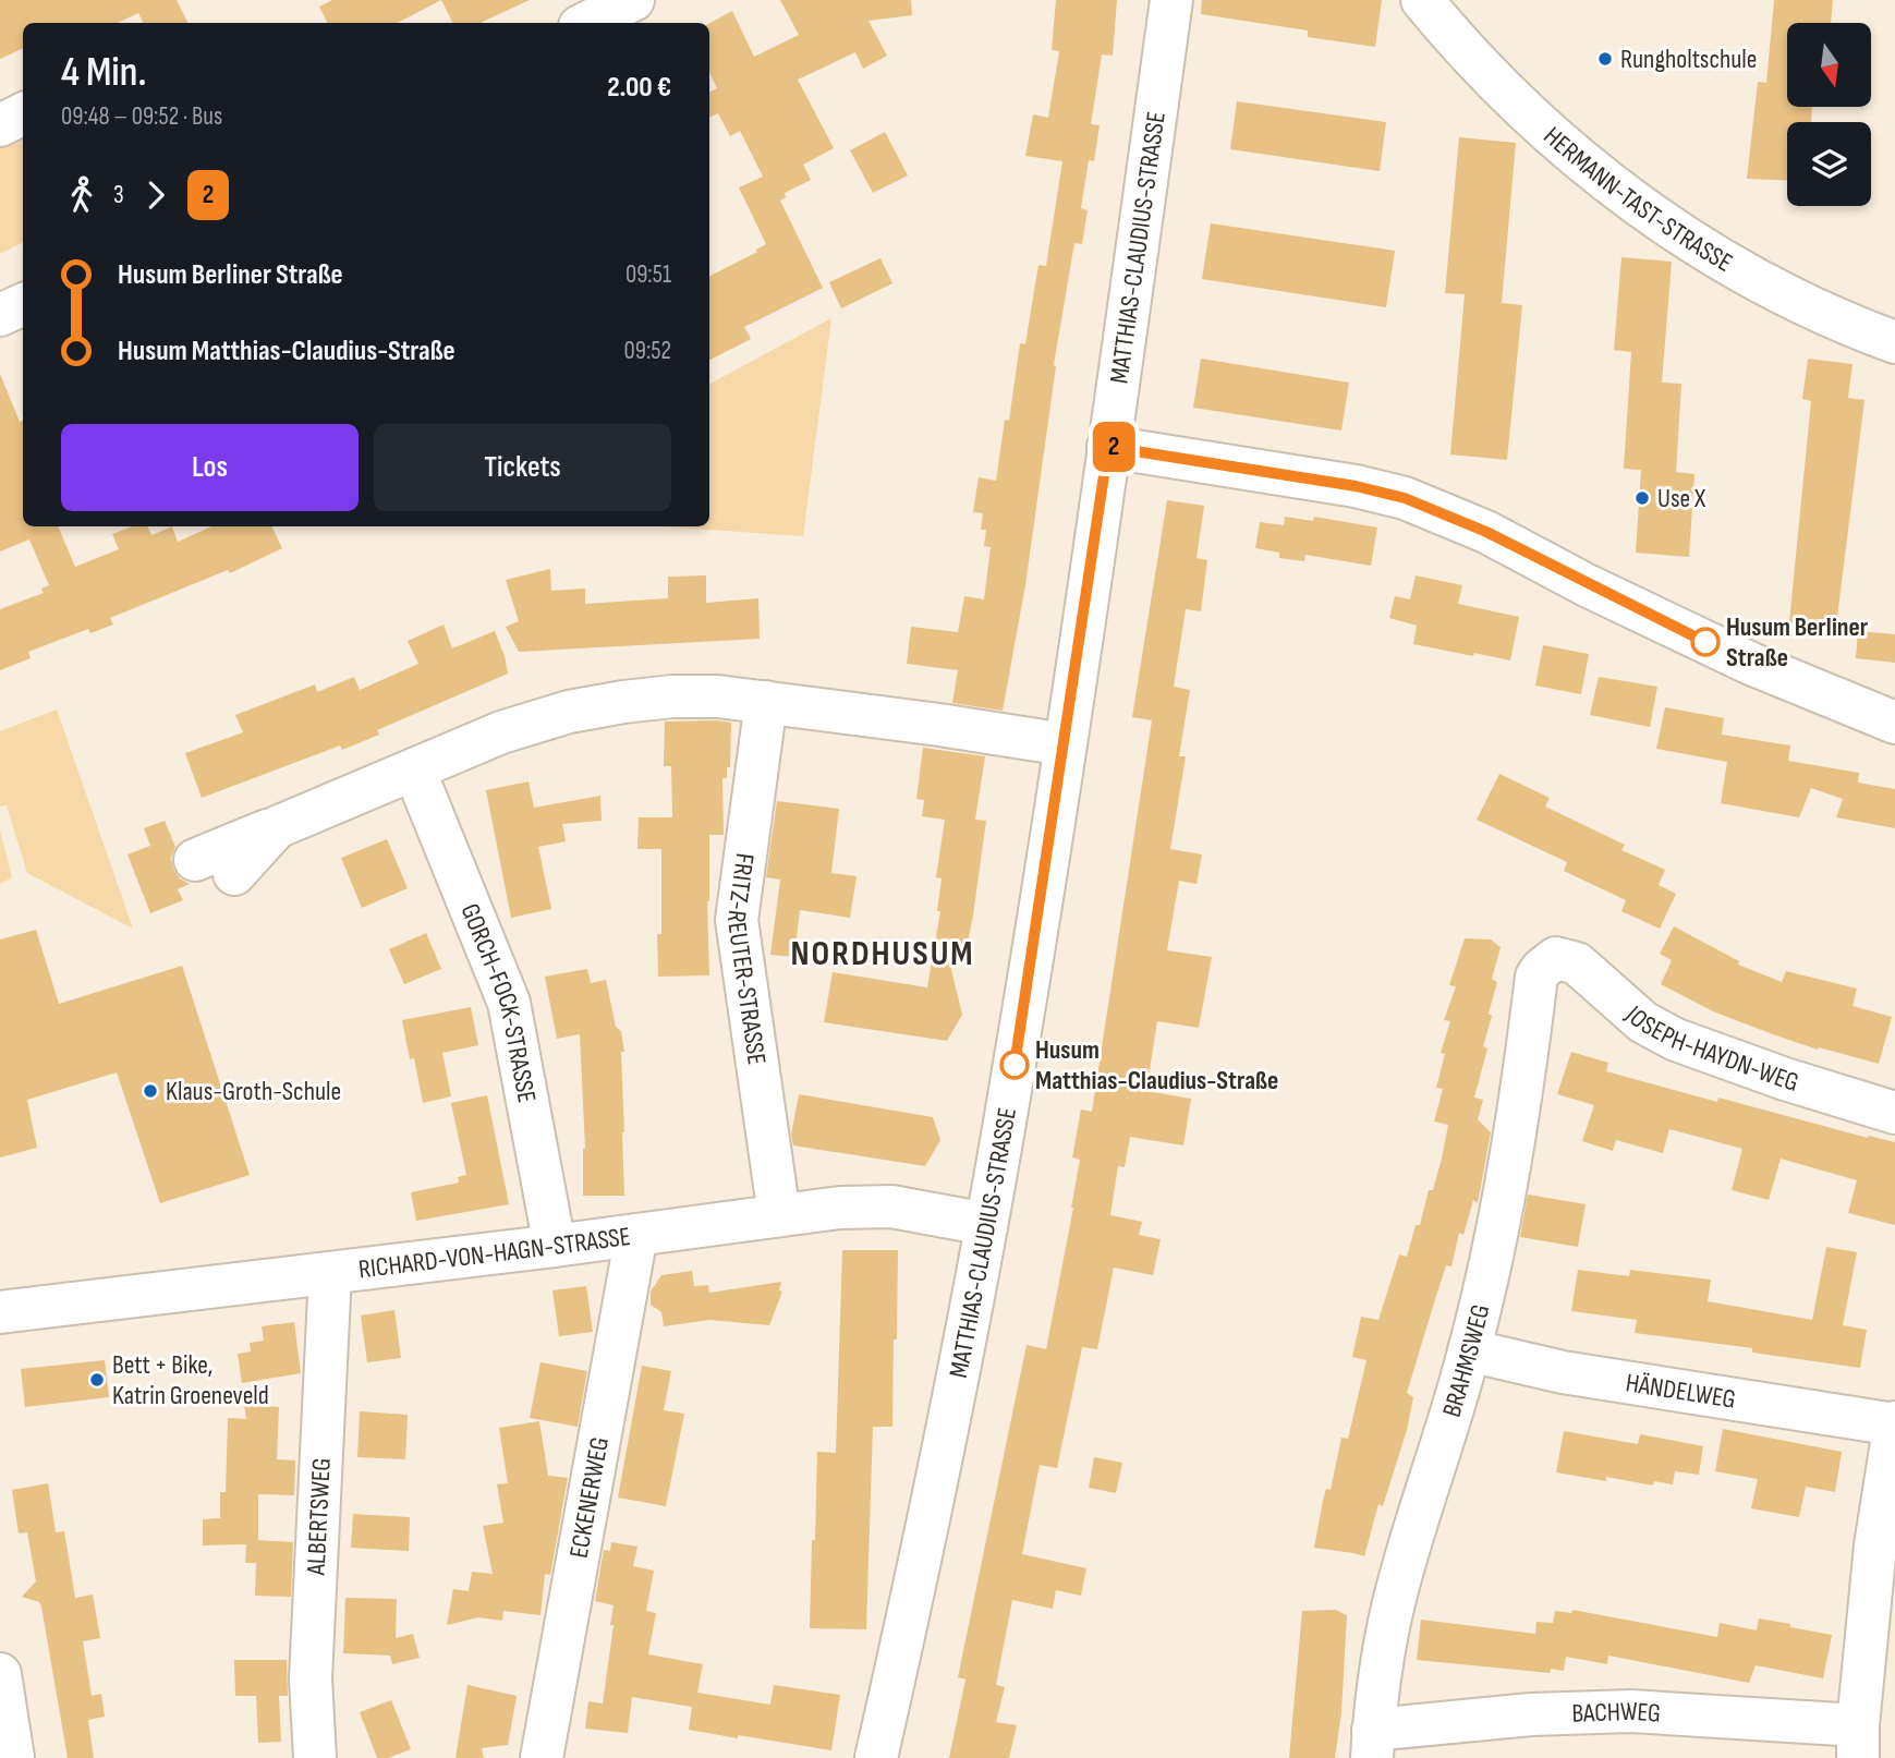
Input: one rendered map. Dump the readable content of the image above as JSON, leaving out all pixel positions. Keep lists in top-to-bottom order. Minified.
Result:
{"streets":{"street":["HERMANN-TAST-STRASSE","MATTHIAS-CLAUDIUS-STRASSE","FRITZ-REUTER-STRASSE","GORCH-FOCK-STRASSE","JOSEPH-HAYDN-WEG","RICHARD-VON-HAGN-STRASSE","BRAHMSWEG","HÄNDELWEG","ECKENERWEG","ALBERTSWEG","BACHWEG"]},"crossings":[["MATTHIAS-CLAUDIUS-STRASSE","RICHARD-VON-HAGN-STRASSE"],["FRITZ-REUTER-STRASSE","RICHARD-VON-HAGN-STRASSE"],["GORCH-FOCK-STRASSE","RICHARD-VON-HAGN-STRASSE"],["JOSEPH-HAYDN-WEG","BRAHMSWEG"],["RICHARD-VON-HAGN-STRASSE","ECKENERWEG"],["RICHARD-VON-HAGN-STRASSE","ALBERTSWEG"],["BRAHMSWEG","HÄNDELWEG"],["BRAHMSWEG","BACHWEG"]],"districts":["NORDHUSUM"],"places":["Rungholtschule","Use X","Husum Berliner Straße","Husum Matthias-Claudius-Straße","Klaus-Groth-Schule","Bett + Bike, Katrin Groeneveld"],"lines":["bus line 2"],"north":"bottom","page":{"on_map":"2","heading":["4 Min.","09:48 – 09:52 · Bus","2.00 €"],"legs":["3","2"],"list":[{"name":"Husum Berliner Straße","value":"09:51"},{"name":"Husum Matthias-Claudius-Straße","value":"09:52"}],"buttons":["Los","Tickets"]}}
